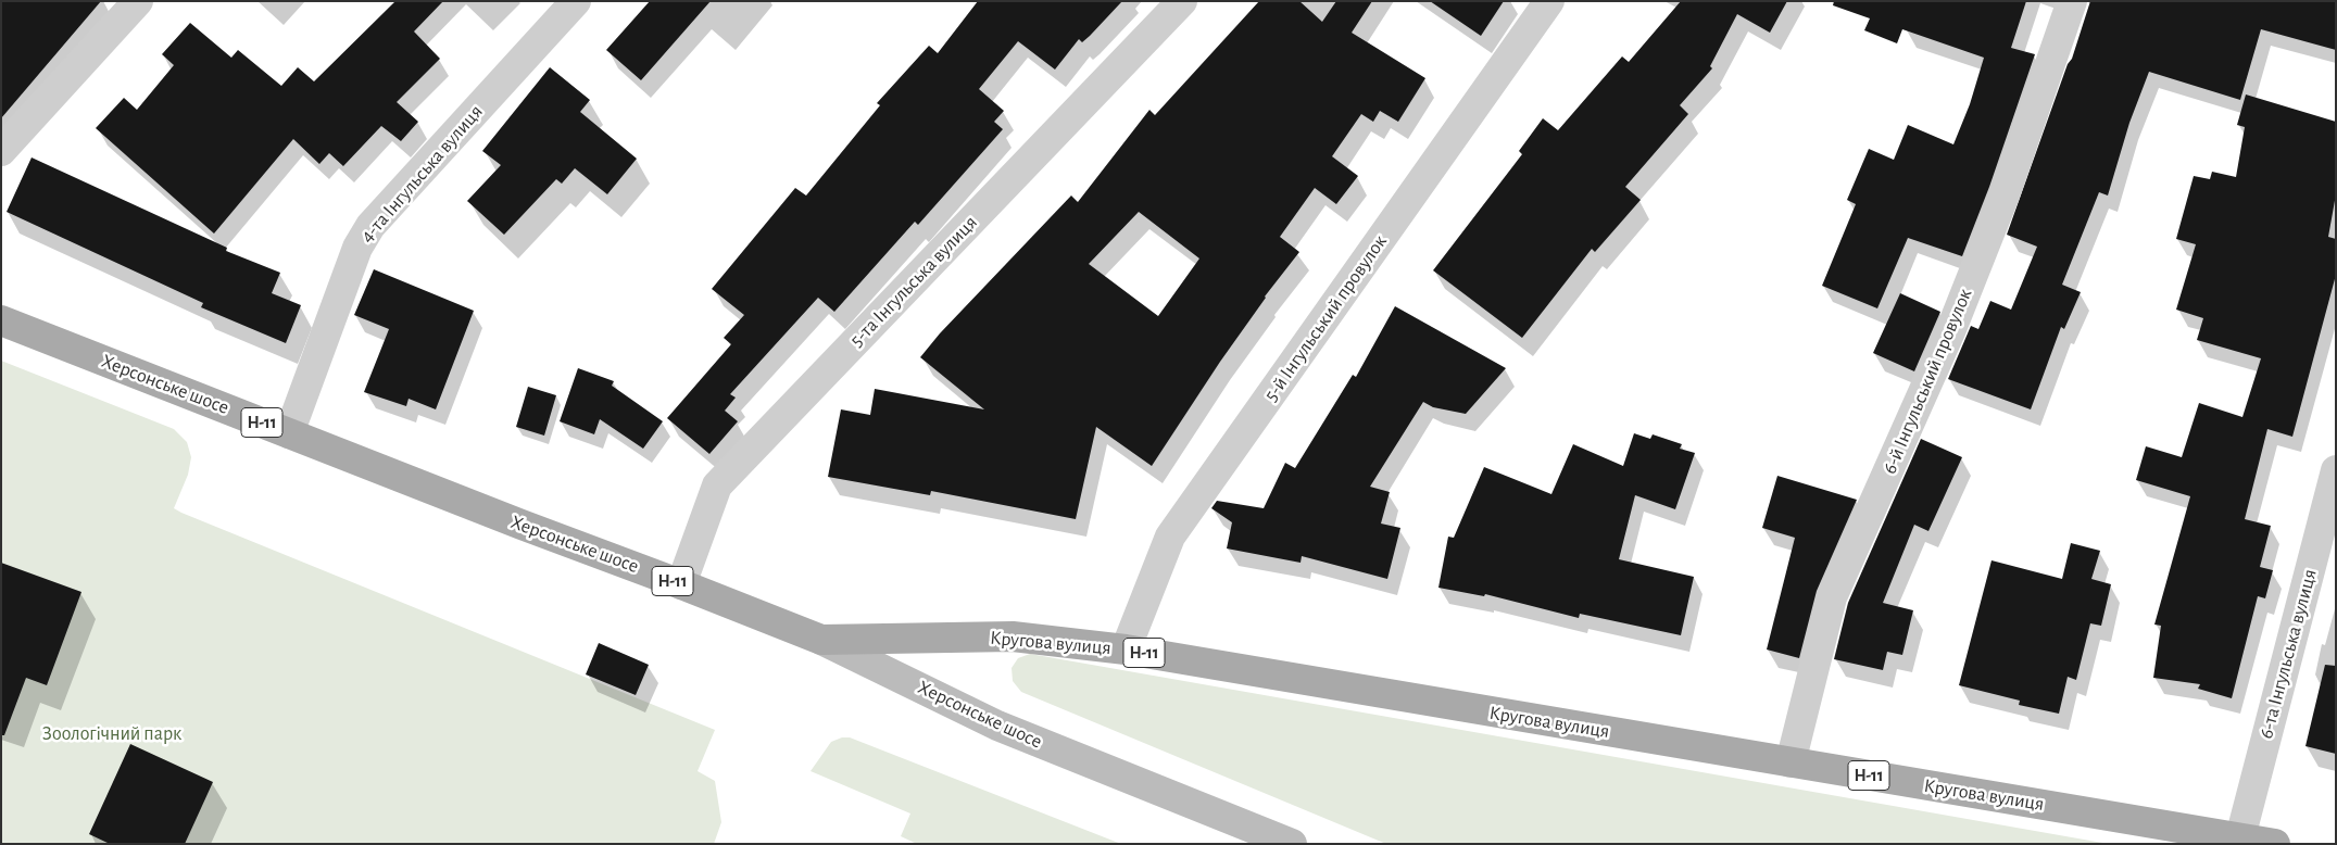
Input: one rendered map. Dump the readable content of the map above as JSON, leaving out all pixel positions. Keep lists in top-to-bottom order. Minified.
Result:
{"streets":{"main road":["Херсонське шосе","Н-11","Кругова вулиця"],"street":["4-та Інгульська вулиця","5-та Інгульська вулиця","5-й Інгульський провулок","6-й Інгульський провулок","6-та Інгульська вулиця"]},"crossings":[["4-та Інгульська вулиця","Херсонське шосе"],["5-та Інгульська вулиця","Херсонське шосе"],["5-й Інгульський провулок","Кругова вулиця"],["6-й Інгульський провулок","Кругова вулиця"],["Херсонське шосе","Кругова вулиця"],["Кругова вулиця","6-та Інгульська вулиця"]],"parks":["Зоологічний парк"]}
